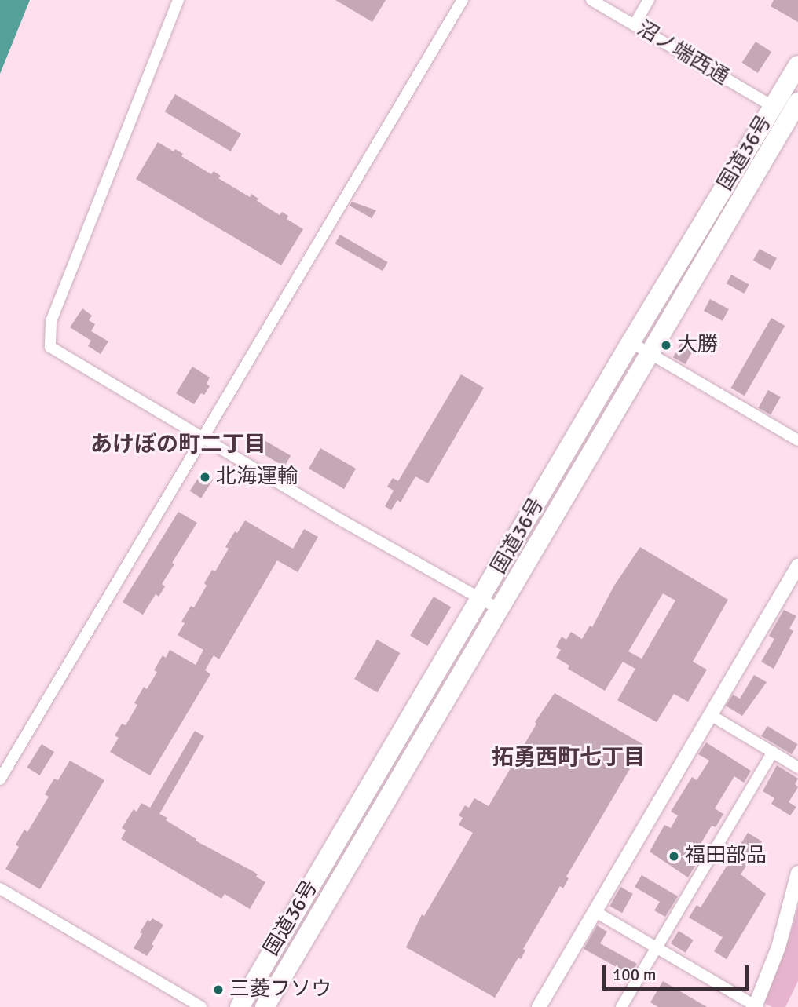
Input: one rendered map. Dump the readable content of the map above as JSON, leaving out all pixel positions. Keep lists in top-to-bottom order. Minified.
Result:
{"streets":{"highway":["国道36号"],"street":["沼ノ端西通"]},"crossings":[["沼ノ端西通","国道36号"]],"districts":["あけぼの町二丁目","拓勇西町七丁目"],"places":["大勝","北海運輸","福田部品","三菱フソウ"],"scale_bar":"100 m"}
